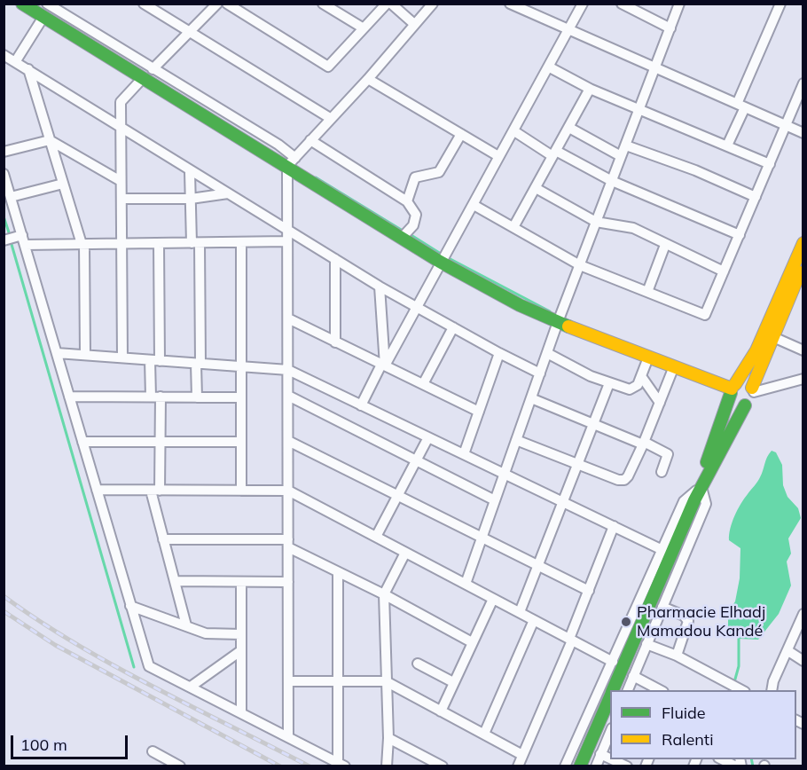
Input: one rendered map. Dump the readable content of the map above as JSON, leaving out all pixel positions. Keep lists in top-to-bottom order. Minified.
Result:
{"places":["Pharmacie Elhadj Mamadou Kandé"],"legend":["Fluide","Ralenti"],"scale_bar":"100 m"}
